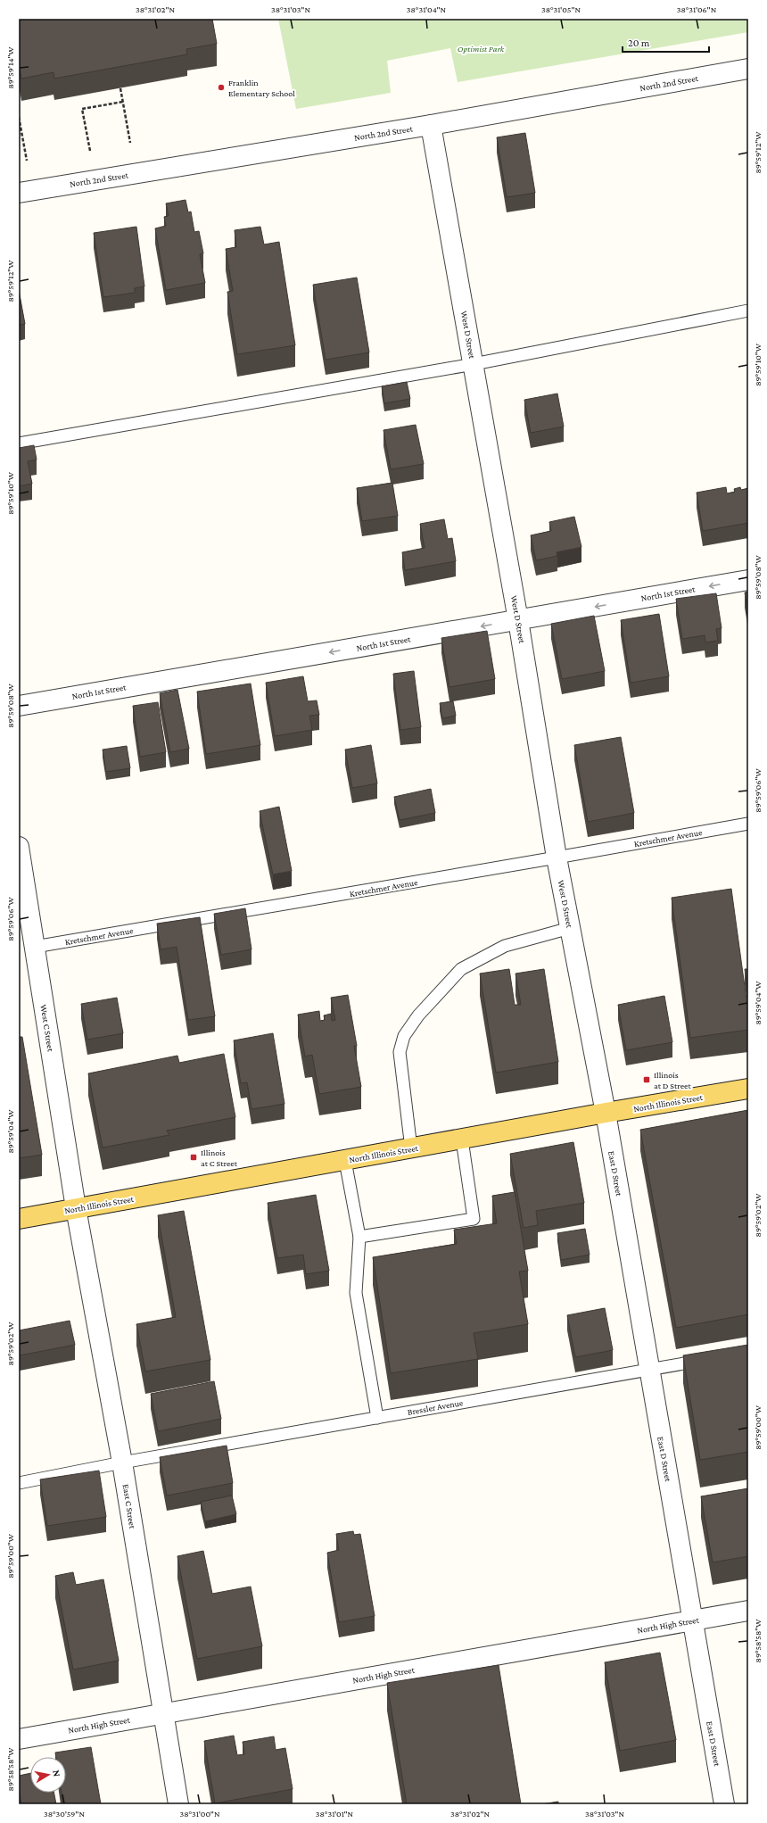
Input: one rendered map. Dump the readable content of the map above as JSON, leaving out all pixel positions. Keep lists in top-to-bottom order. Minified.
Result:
{"streets":{"main road":["North Illinois Street"],"street":["North 2nd Street","West D Street","North 1st Street","West C Street","East D Street","East C Street","North High Street"],"lane":["Kretschmer Avenue","Bressler Avenue"]},"crossings":[["North 2nd Street","West D Street"],["West D Street","North 1st Street"],["West D Street","Kretschmer Avenue"],["West D Street","North Illinois Street"],["West D Street","East D Street"],["Kretschmer Avenue","West C Street"],["West C Street","North Illinois Street"],["West C Street","East C Street"],["North Illinois Street","East D Street"],["North Illinois Street","East C Street"],["East D Street","Bressler Avenue"],["East D Street","North High Street"],["Bressler Avenue","East C Street"],["East C Street","North High Street"]],"one_way":["North 1st Street"],"parks":["Optimist Park"],"places":{"other":["Franklin Elementary School"],"transit":["Illinois at D Street","Illinois at C Street"]},"scale_bar":"20 m","north":"right","coordinates":["38°31'02\"N","38°31'03\"N","38°31'04\"N","38°31'05\"N","38°31'06\"N","89°59'14\"W","89°59'12\"W","89°59'10\"W","89°59'08\"W","89°59'06\"W","89°59'04\"W","89°59'02\"W","89°59'00\"W","89°58'58\"W","38°30'59\"N","38°31'00\"N","38°31'01\"N"]}
